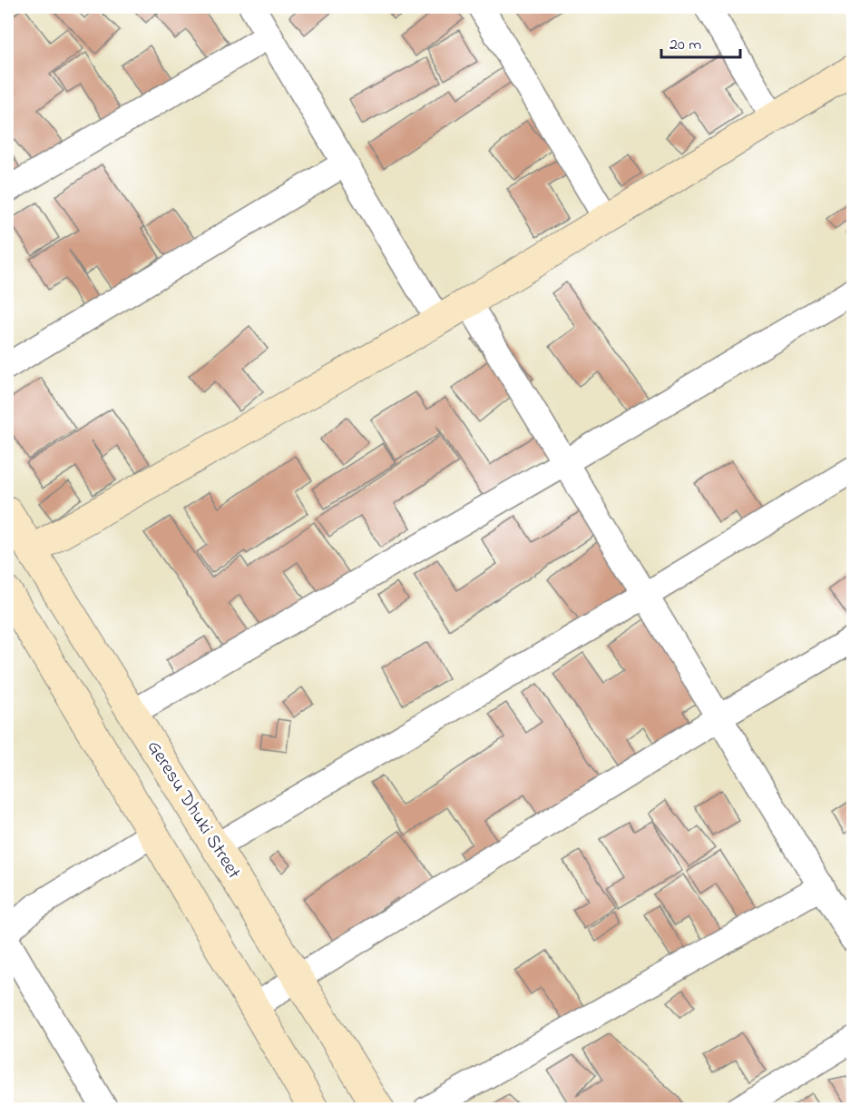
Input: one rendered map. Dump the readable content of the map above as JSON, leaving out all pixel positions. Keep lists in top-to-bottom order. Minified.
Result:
{"streets":{"main road":["Geresu Dhuki Street"]},"scale_bar":"20 m"}
